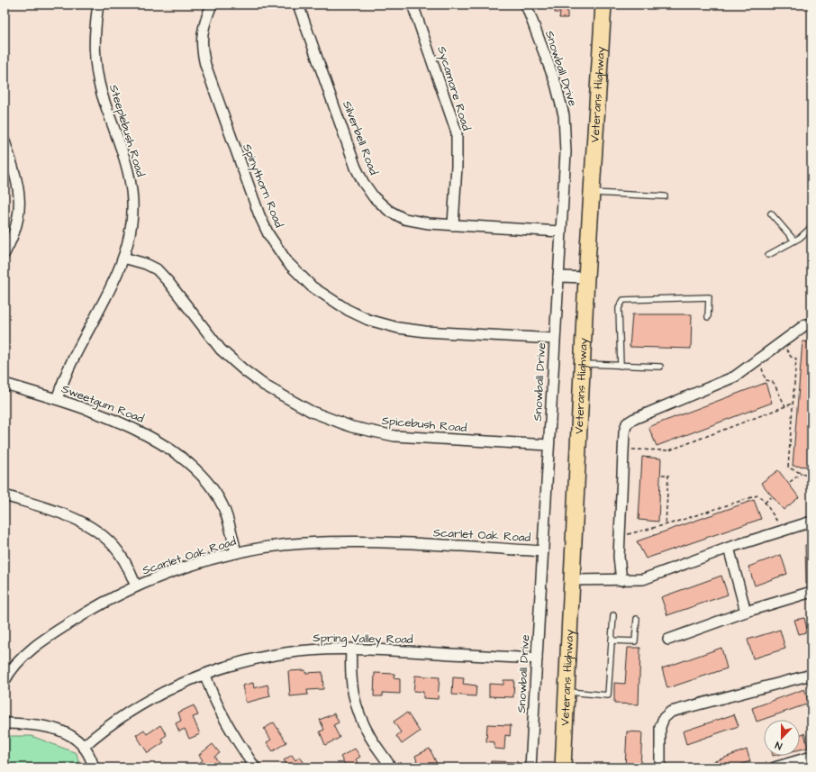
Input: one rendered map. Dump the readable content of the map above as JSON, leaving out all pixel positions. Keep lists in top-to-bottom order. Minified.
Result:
{"streets":{"main road":["Veterans Highway"],"street":["Snowball Drive","Sycamore Road","Steeplebush Road","Silverbell Road","Spinythorn Road","Sweetgum Road","Spicebush Road","Scarlet Oak Road","Spring Valley Road"]},"crossings":[["Snowball Drive","Silverbell Road"],["Snowball Drive","Spinythorn Road"],["Snowball Drive","Spicebush Road"],["Snowball Drive","Scarlet Oak Road"],["Snowball Drive","Spring Valley Road"],["Sycamore Road","Silverbell Road"],["Steeplebush Road","Sweetgum Road"],["Steeplebush Road","Spicebush Road"],["Sweetgum Road","Scarlet Oak Road"]],"north":"bottom"}
